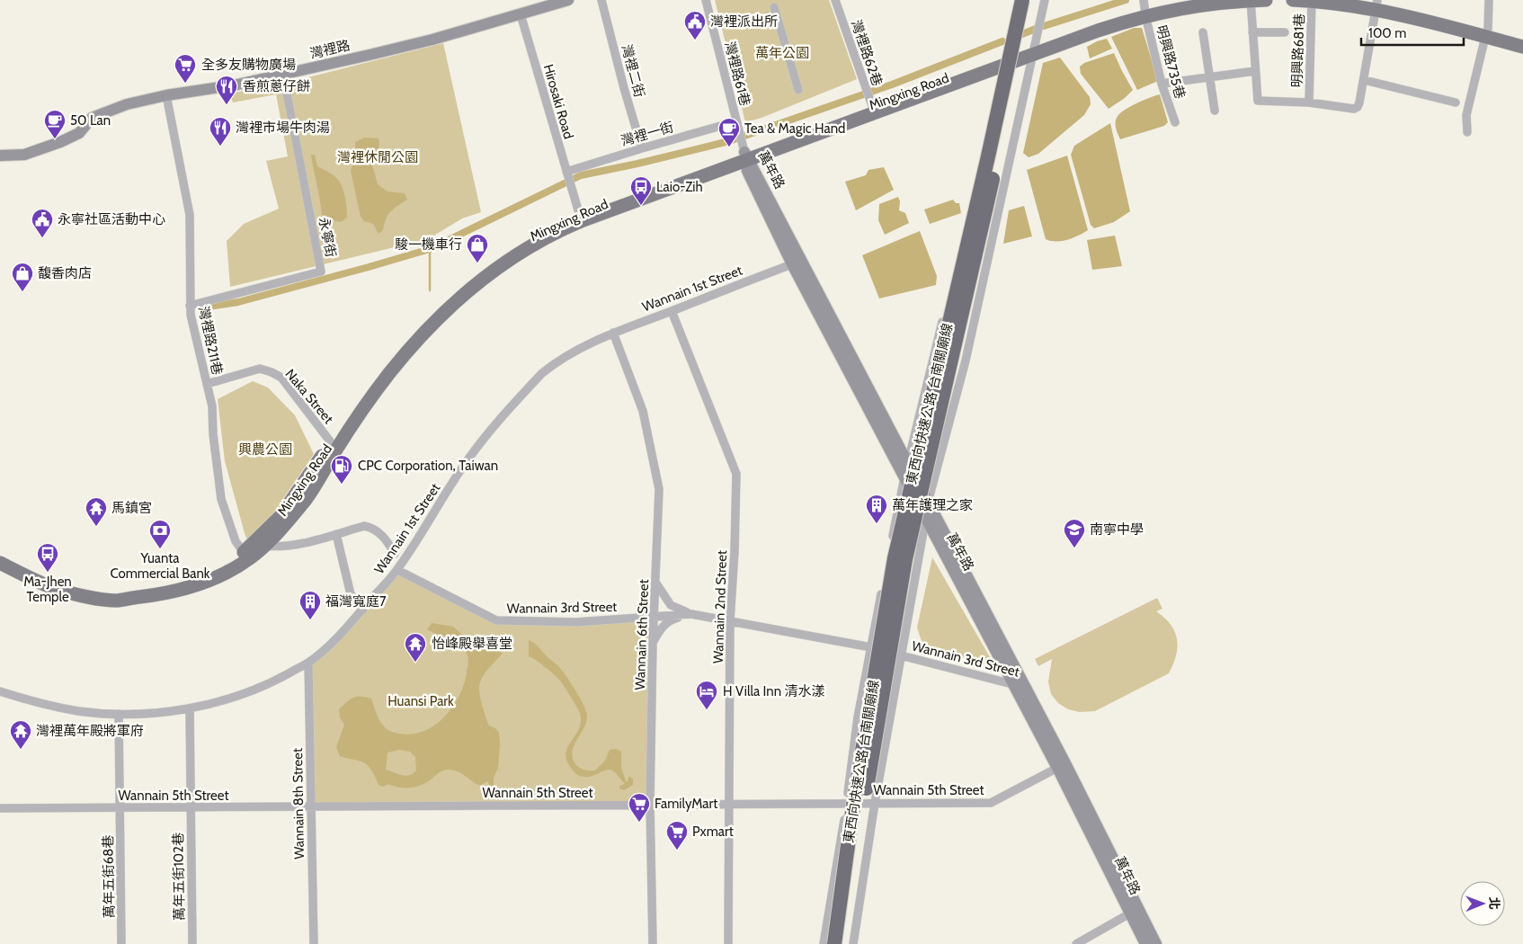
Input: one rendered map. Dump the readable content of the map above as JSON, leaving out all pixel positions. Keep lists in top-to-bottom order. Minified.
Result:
{"streets":{"highway":["東西向快速公路 台南關廟線"],"main road":["Mingxing Road"],"street":["灣裡路","明興路681巷","灣裡路62巷","明興路735巷","灣裡二街","灣裡路61巷","Hirosaki Road","灣裡一街","萬年路","永寧街","Wannain 1st Street","灣裡路211巷","Naka Street","Wannain 2nd Street","Wannain 3rd Street","Wannain 6th Street","Wannain 5th Street","Wannain 8th Street","萬年五街68巷","萬年五街102巷"]},"crossings":[["灣裡路","Hirosaki Road"],["灣裡路","永寧街"],["灣裡路","灣裡路211巷"],["灣裡路62巷","Mingxing Road"],["明興路735巷","Mingxing Road"],["灣裡二街","灣裡一街"],["灣裡路61巷","Mingxing Road"],["灣裡路61巷","灣裡一街"],["灣裡路61巷","萬年路"],["Mingxing Road","Hirosaki Road"],["Mingxing Road","萬年路"],["Mingxing Road","灣裡路211巷"],["Mingxing Road","Naka Street"],["Hirosaki Road","灣裡一街"],["萬年路","Wannain 1st Street"],["萬年路","Wannain 3rd Street"],["萬年路","Wannain 5th Street"],["永寧街","灣裡路211巷"],["Wannain 1st Street","Wannain 2nd Street"],["Wannain 1st Street","Wannain 3rd Street"],["Wannain 1st Street","Wannain 6th Street"],["Wannain 1st Street","Wannain 8th Street"],["Wannain 1st Street","萬年五街68巷"],["Wannain 1st Street","萬年五街102巷"],["灣裡路211巷","Naka Street"],["Wannain 2nd Street","Wannain 3rd Street"],["Wannain 2nd Street","Wannain 5th Street"],["Wannain 3rd Street","Wannain 6th Street"],["Wannain 6th Street","Wannain 5th Street"],["Wannain 5th Street","Wannain 8th Street"],["Wannain 5th Street","萬年五街68巷"],["Wannain 5th Street","萬年五街102巷"]],"parks":["萬年公園","灣裡休閒公園","興農公園","Huansi Park"],"places":{"public building":["灣裡派出所","永寧社區活動中心"],"supermarket":["全多友購物廣場","FamilyMart","Pxmart"],"restaurant":["香煎蔥仔餅","灣裡市場牛肉湯"],"cafe":["50 Lan","Tea & Magic Hand"],"bus stop":["Laio-Zih","Ma-Jhen Temple"],"shop":["駿一機車行","馥香肉店"],"fuel station":["CPC Corporation, Taiwan"],"building":["萬年護理之家","福灣寬庭7"],"temple":["馬鎮宮","怡峰殿舉喜堂","灣裡萬年殿將軍府"],"school or university":["南寧中學"],"bank":["Yuanta Commercial Bank"],"hotel":["H Villa Inn 清水漾"]},"scale_bar":"100 m","north":"right"}
